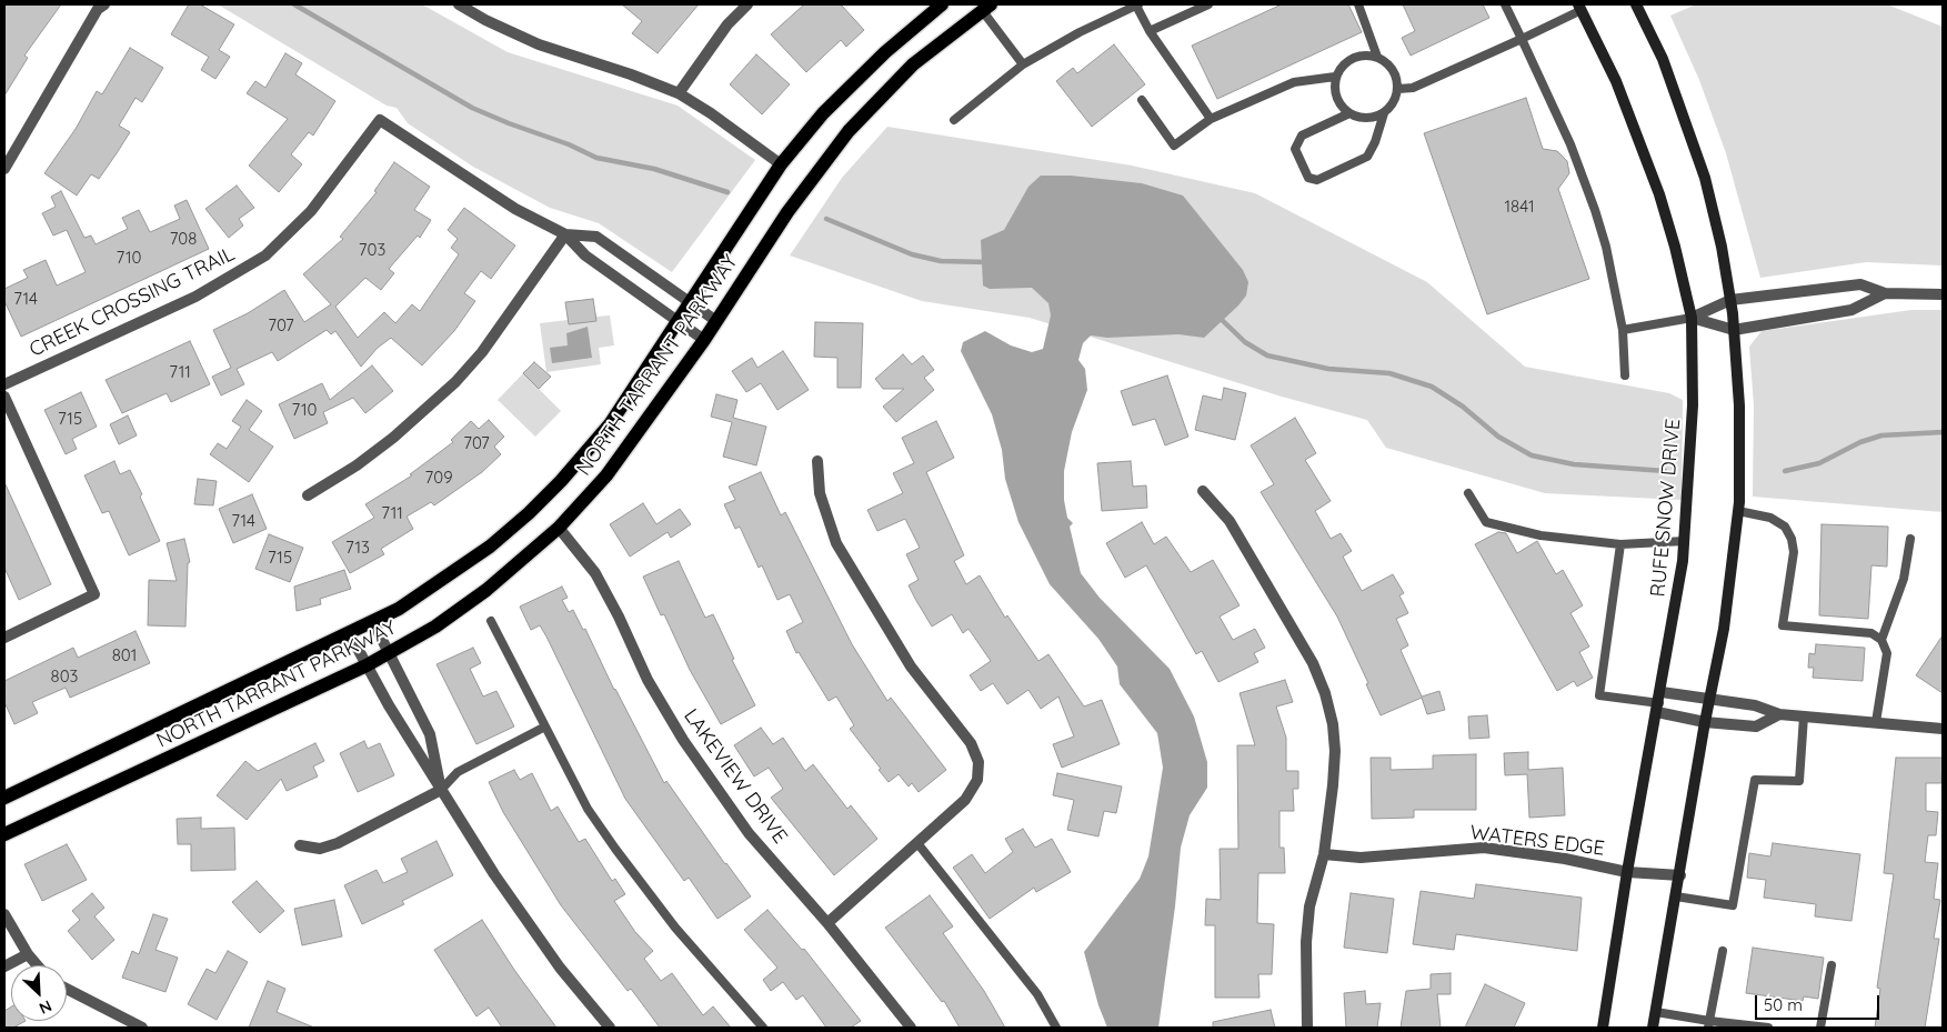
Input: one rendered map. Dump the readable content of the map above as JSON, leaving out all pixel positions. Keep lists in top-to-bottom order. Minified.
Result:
{"streets":{"main road":["NORTH TARRANT PARKWAY","RUFE SNOW DRIVE"],"street":["CREEK CROSSING TRAIL","LAKEVIEW DRIVE","WATERS EDGE"]},"crossings":[["NORTH TARRANT PARKWAY","LAKEVIEW DRIVE"],["RUFE SNOW DRIVE","WATERS EDGE"]],"house_numbers":["1841","708","703","710","714","707","711","710","715","707","709","711","714","713","715","801","803"],"scale_bar":"50 m","north":"bottom right"}
